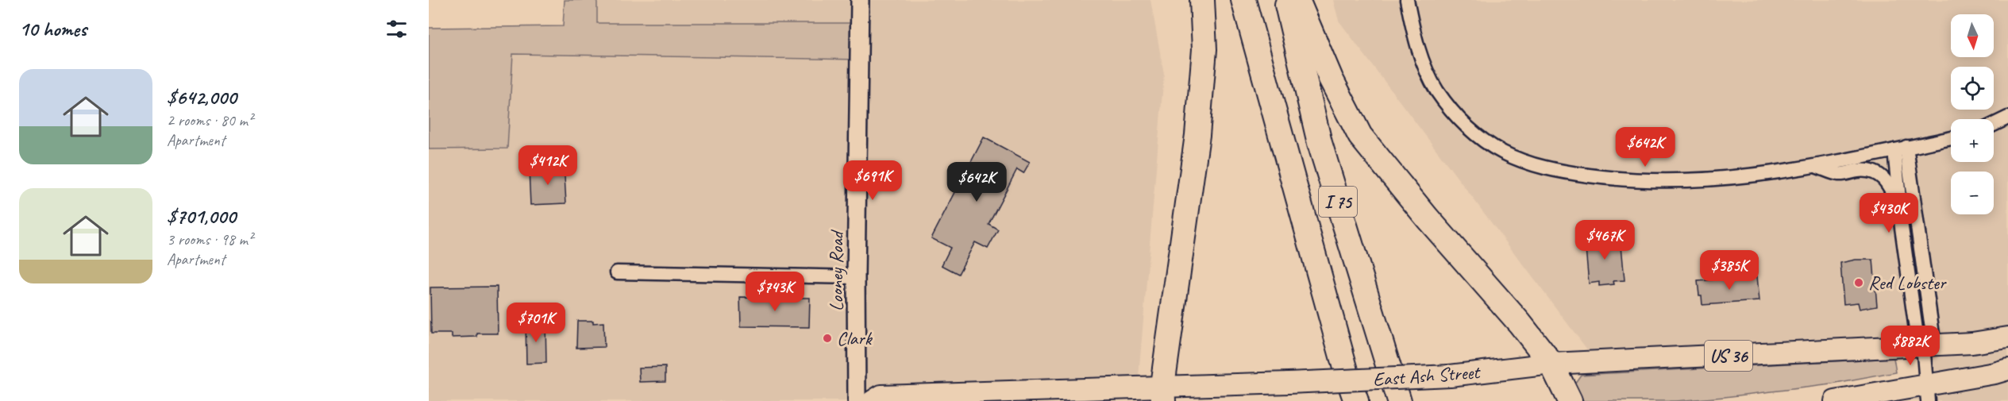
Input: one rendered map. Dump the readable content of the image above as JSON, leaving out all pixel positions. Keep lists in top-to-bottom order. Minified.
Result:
{"streets":{"highway":["I 75"],"main road":["US 36","East Ash Street"],"street":["Looney Road"]},"places":["Red Lobster","Clark"],"north":"bottom","page":{"heading":"10 homes","map_buttons":["+","−"],"list":[{"name":"$642,000","note":"2 rooms · 80 m² · Apartment"},{"name":"$701,000","note":"3 rooms · 98 m² · Apartment"}],"price":["$642K","$412K","$691K","$642K","$430K","$467K","$385K","$743K","$701K","$882K"]}}
